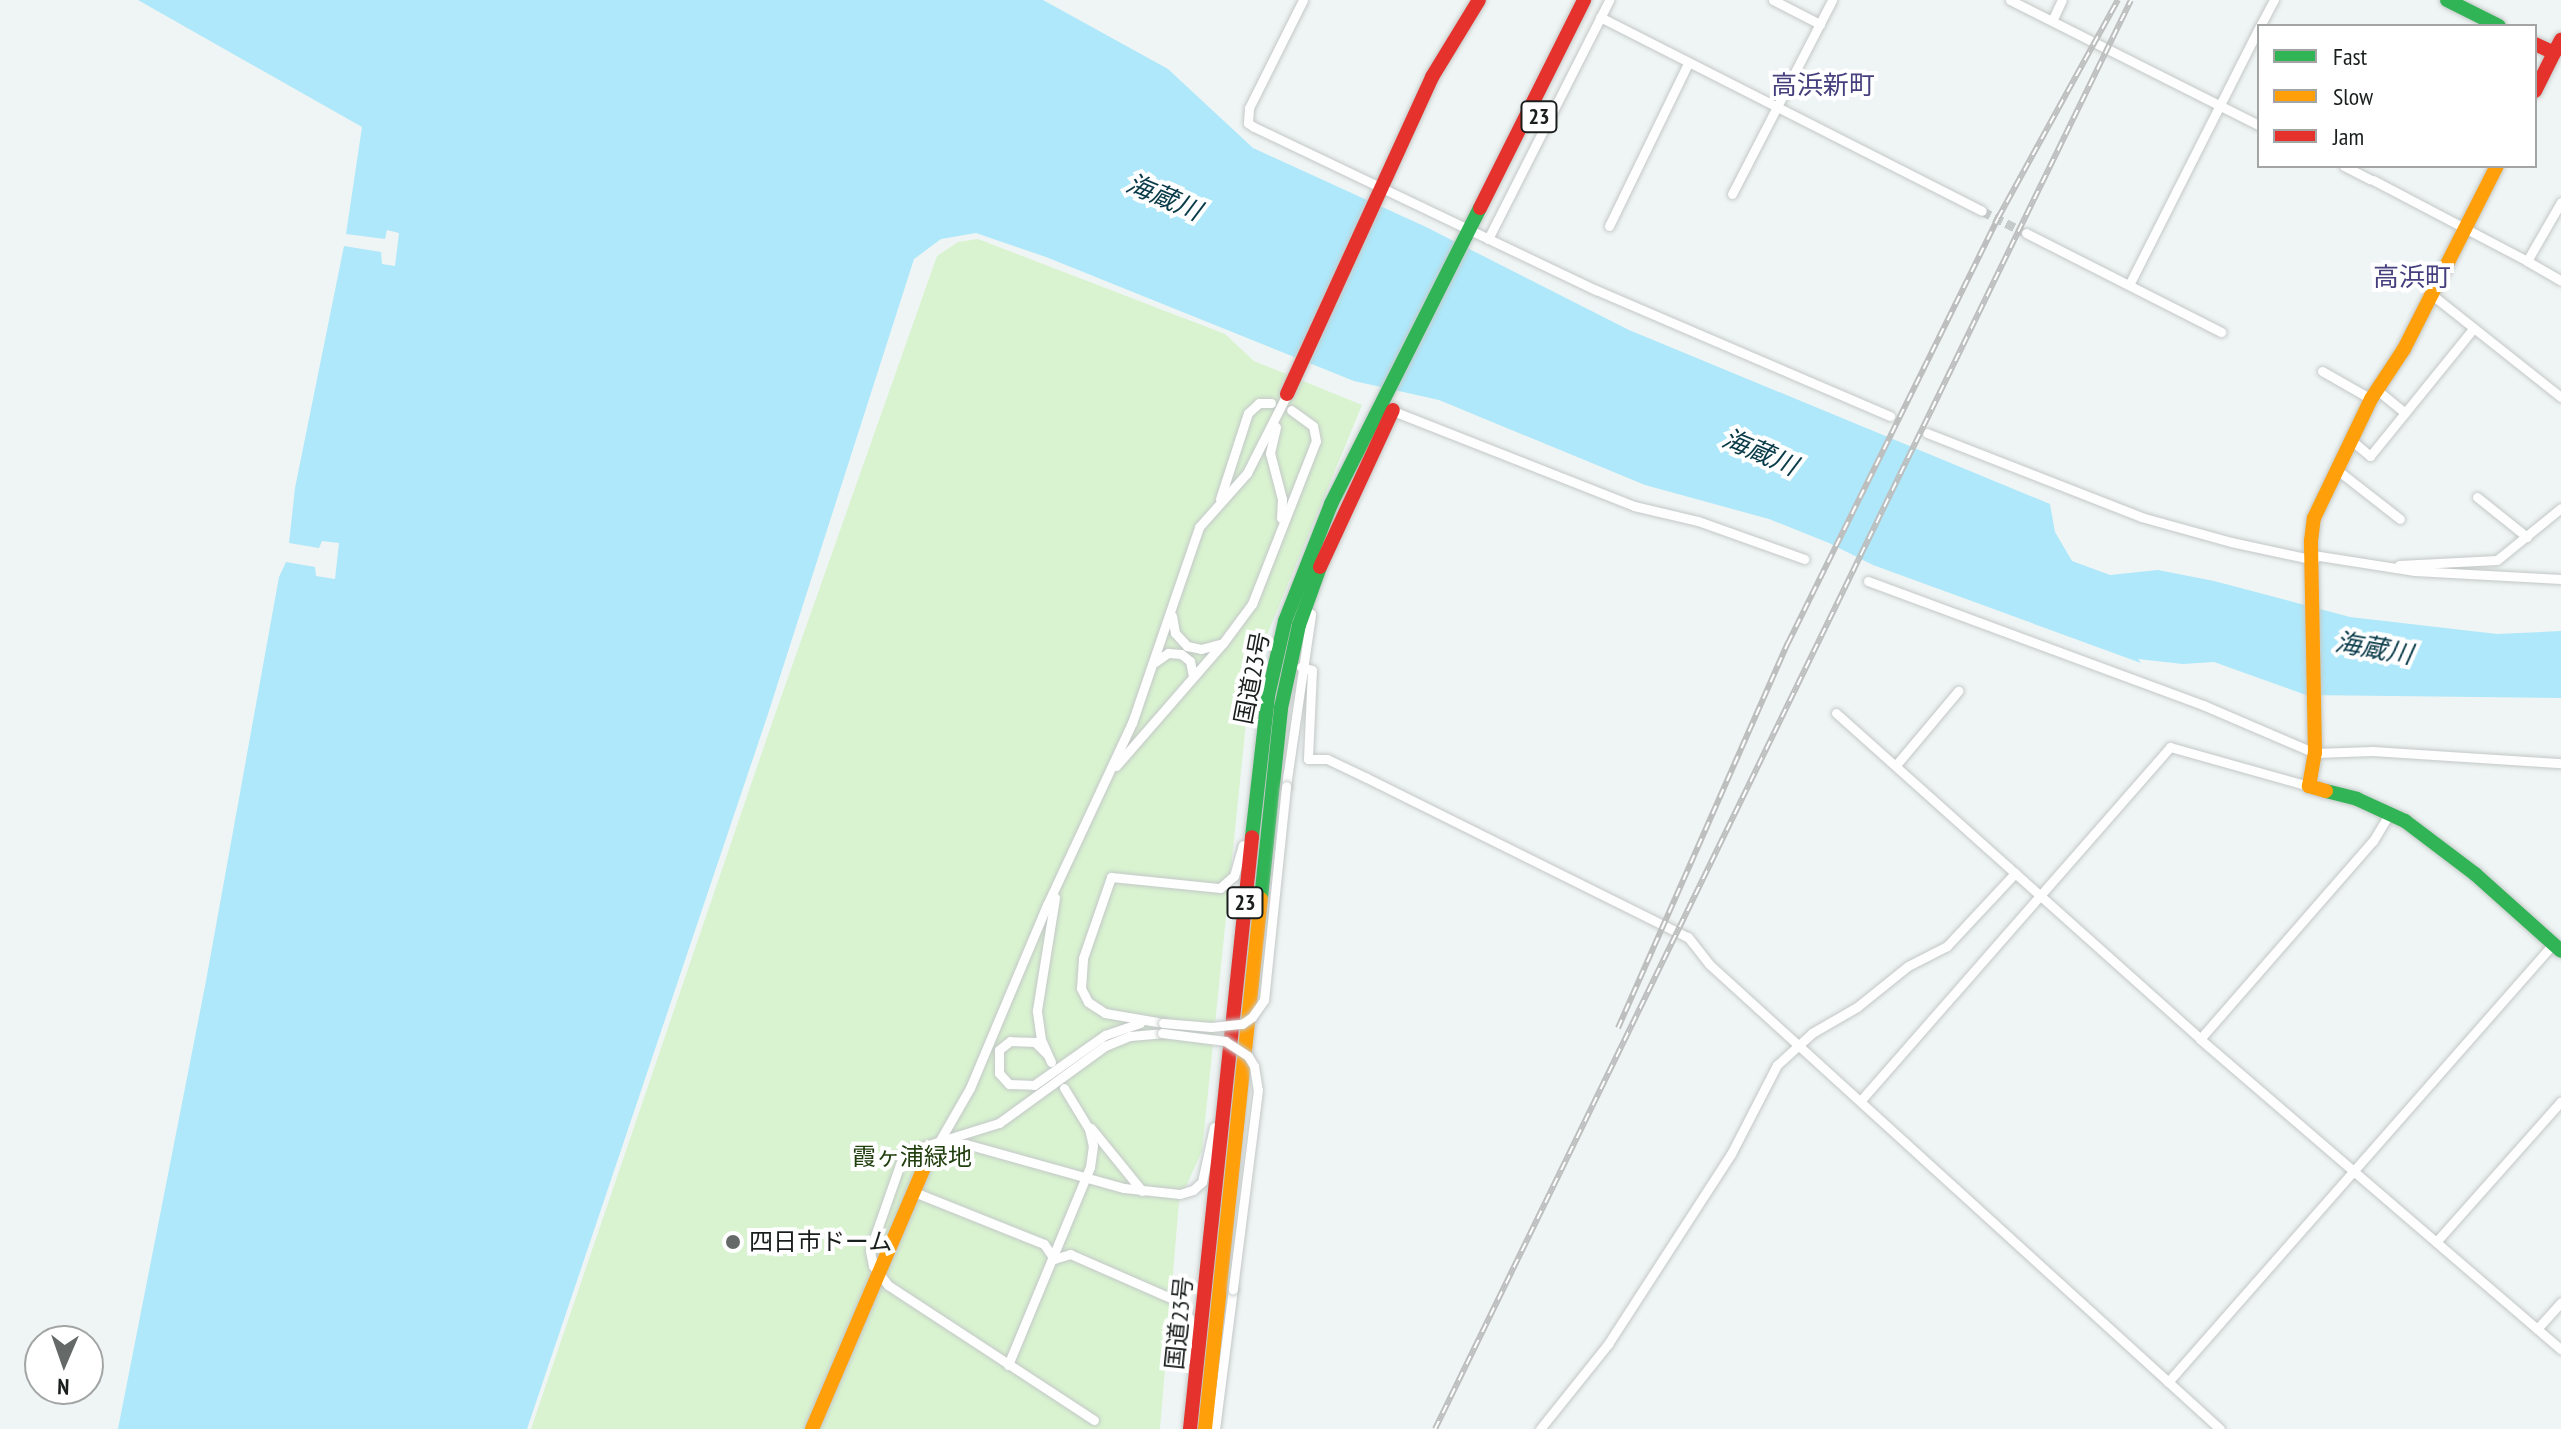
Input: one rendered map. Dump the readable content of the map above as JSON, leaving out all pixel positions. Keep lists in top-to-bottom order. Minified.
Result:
{"streets":{"main road":["23","国道23号"]},"districts":["高浜新町","高浜町"],"water":["海蔵川"],"parks":["霞ヶ浦緑地"],"places":["四日市ドーム"],"legend":["Fast","Slow","Jam"],"north":"bottom"}
